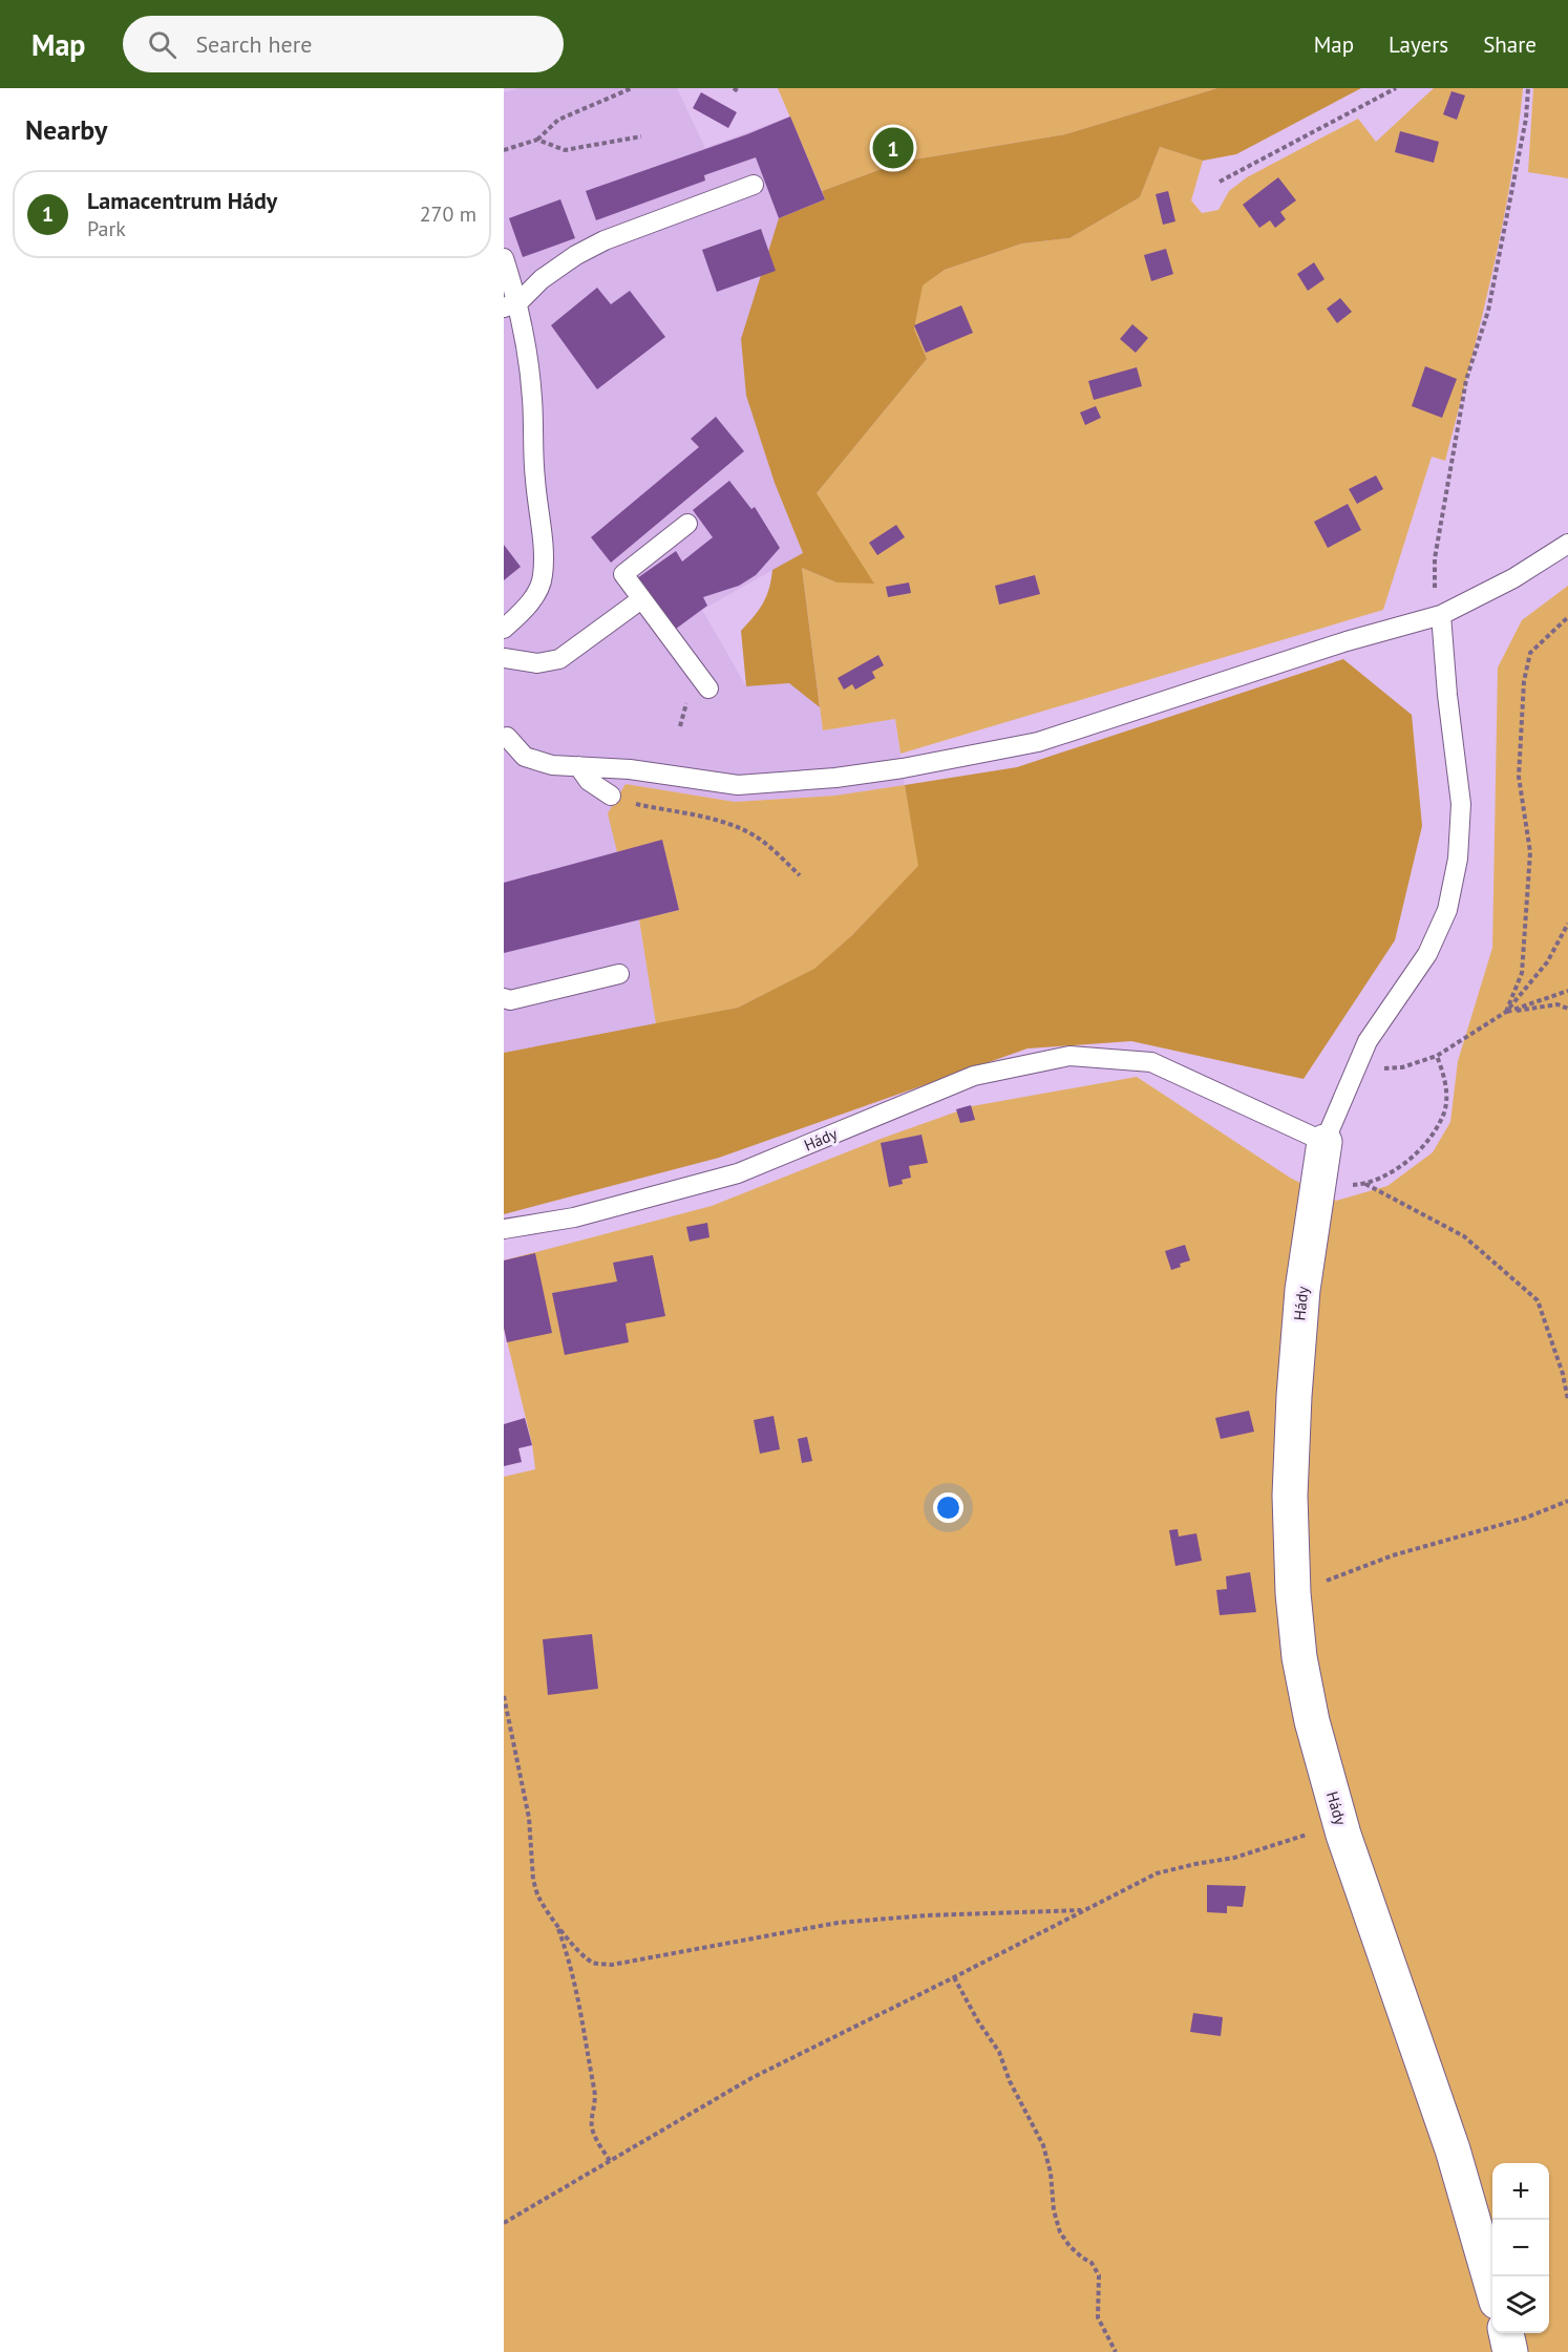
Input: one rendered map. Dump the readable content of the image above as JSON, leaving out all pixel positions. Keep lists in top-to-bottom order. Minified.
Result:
{"streets":{"street":["Hády"]},"page":{"header":"Map","search":"Search here","nav":["Map","Layers","Share"],"heading":"Nearby","pins":"1","list":[{"mark":"1","name":"Lamacentrum Hády","note":"Park","value":"270 m"}],"map_buttons":["+","−"]}}
